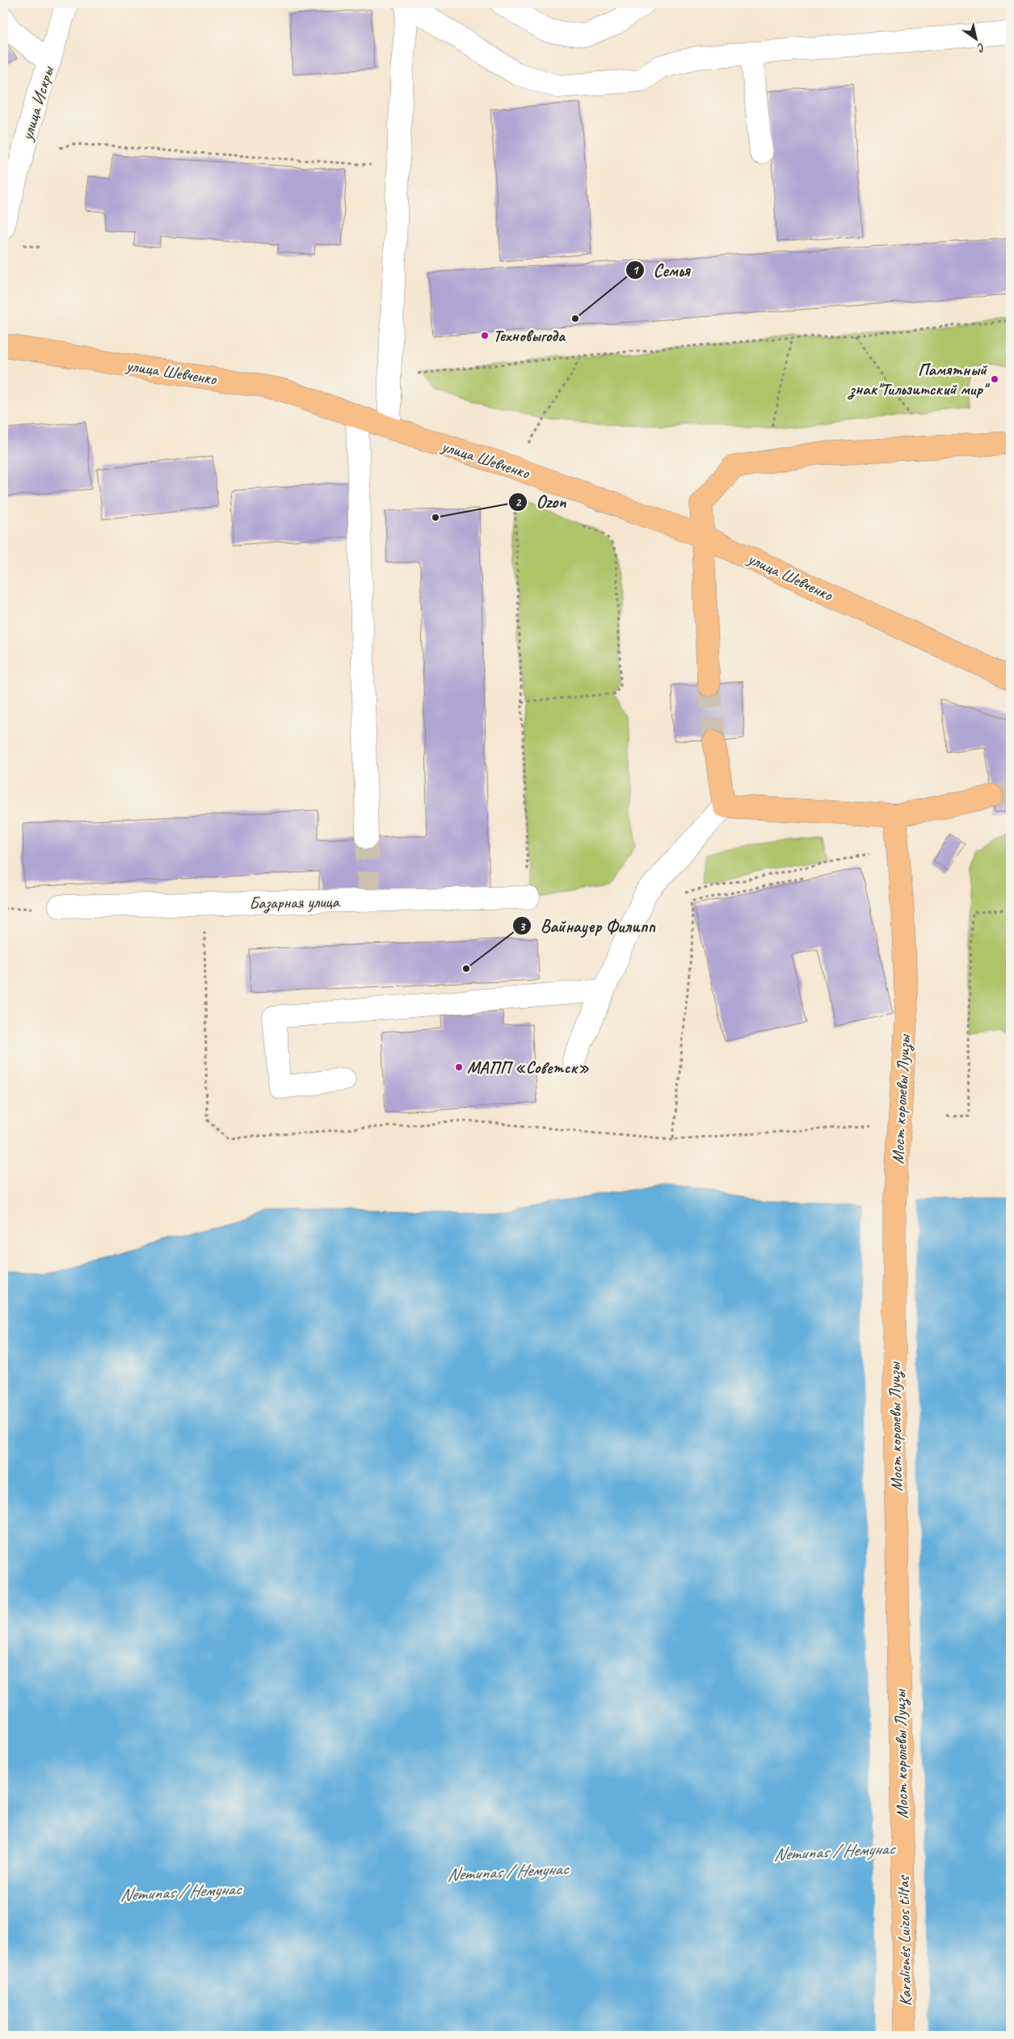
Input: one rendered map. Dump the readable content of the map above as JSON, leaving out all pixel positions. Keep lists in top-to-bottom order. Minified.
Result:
{"streets":{"main road":["улица Шевченко","Мост королевы Луизы","Karalienės Luizos tiltas"],"street":["улица Искры","Базарная улица"]},"crossings":[["Мост королевы Луизы","Karalienės Luizos tiltas"]],"water":["Nemunas / Немунас"],"places":["Семья","Техновыгода","Памятный знак\"Тильзитский мир\"","Ozon","Вайнауер Филипп","МАПП «Советск»"],"north":"bottom right"}
